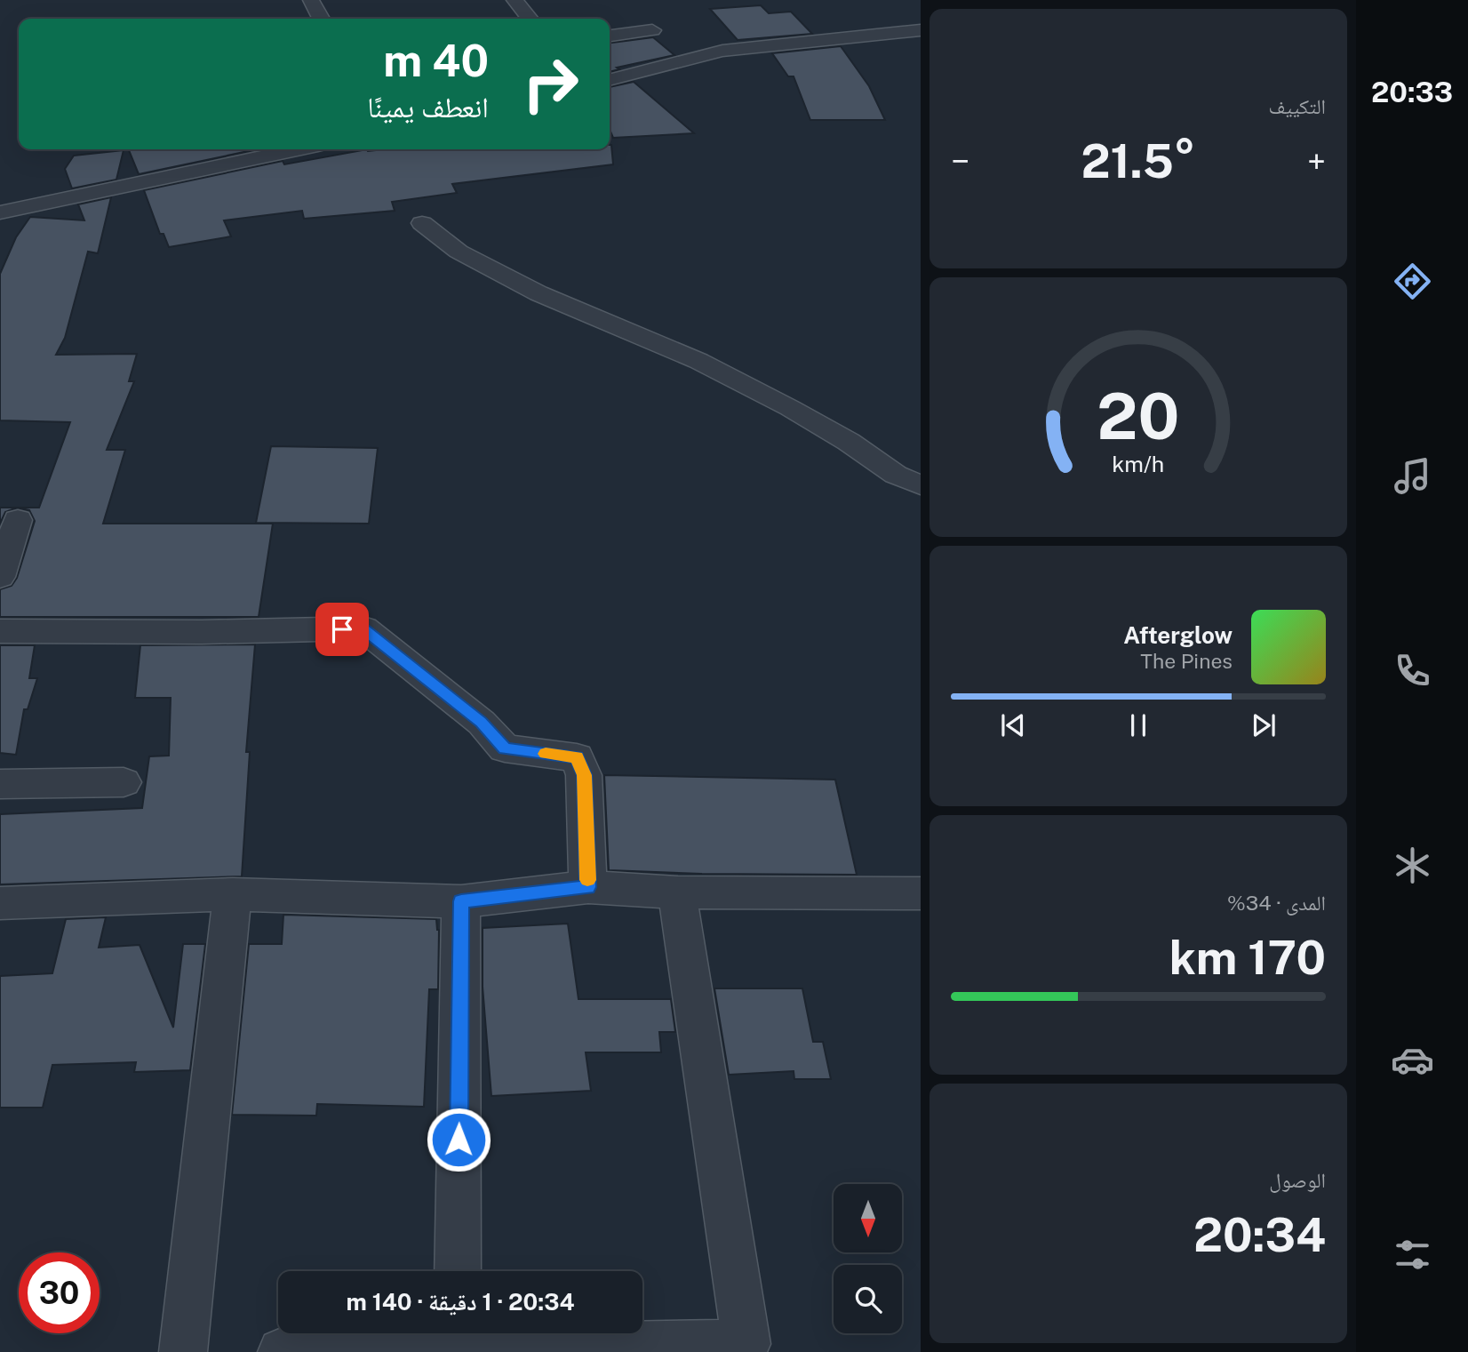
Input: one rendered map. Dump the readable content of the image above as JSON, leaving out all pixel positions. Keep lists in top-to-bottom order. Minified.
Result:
{"north":"bottom","page":{"tabs":"20:33","tile":["التكييف",["المدى · 34%","170 km"],["الوصول","20:34"]],"turn":["40 m","انعطف يمينًا"],"heat":["−","21.5°","+"],"song":["Afterglow","The Pines"],"limit":"30","trip":"20:34 · 1 دقيقة · 140 m","gauge":["20","km/h"]}}
